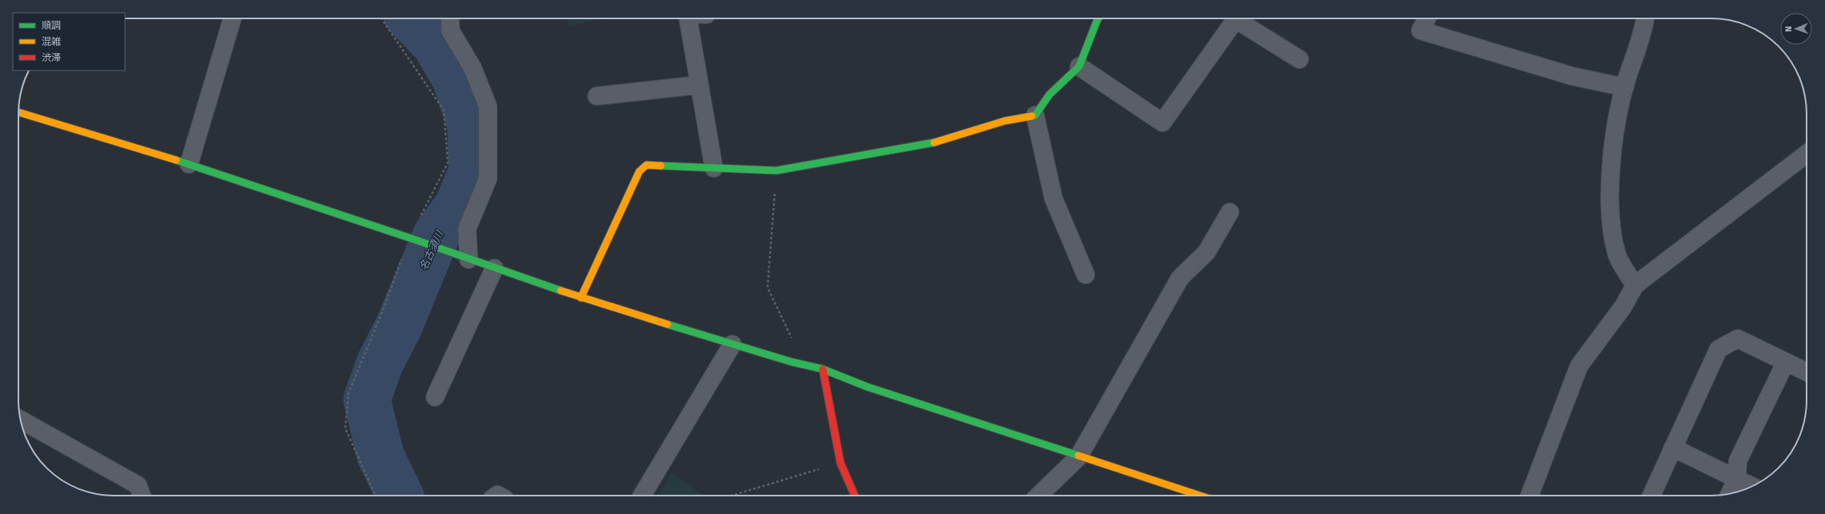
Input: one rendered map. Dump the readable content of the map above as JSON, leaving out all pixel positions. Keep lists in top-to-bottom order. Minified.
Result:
{"water":["名古須川"],"legend":["順調","混雑","渋滞"],"north":"left"}
